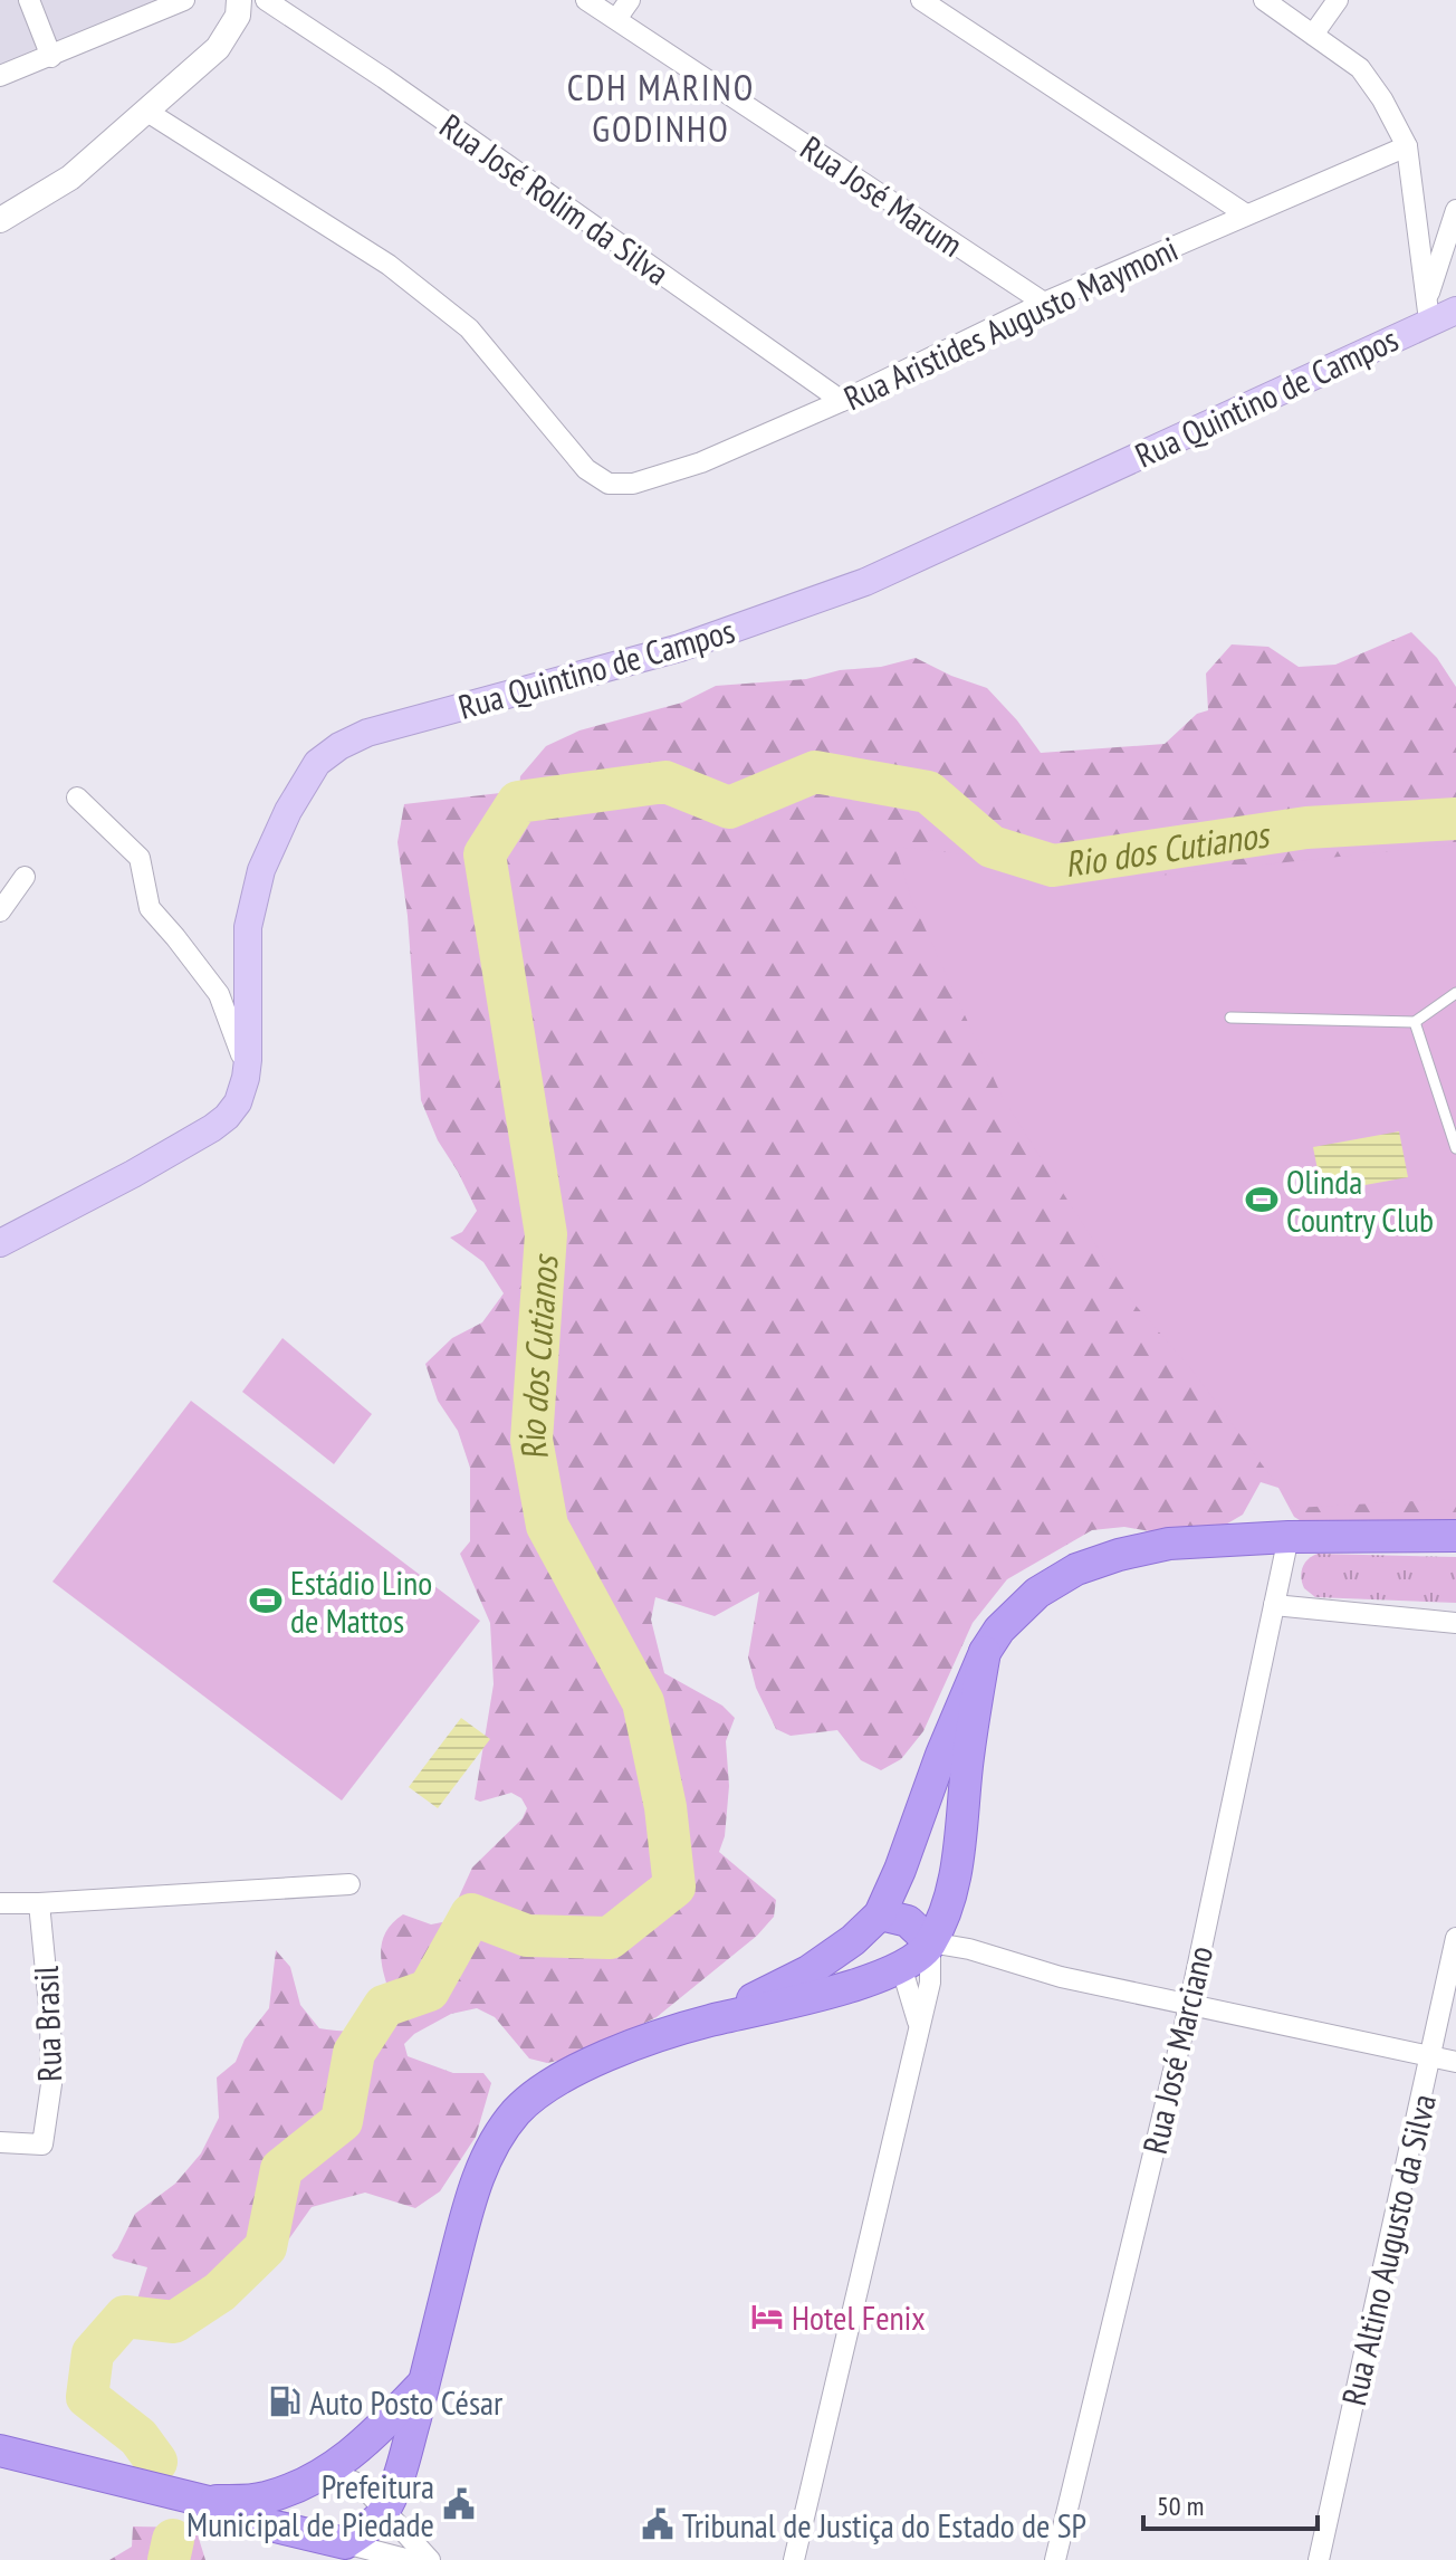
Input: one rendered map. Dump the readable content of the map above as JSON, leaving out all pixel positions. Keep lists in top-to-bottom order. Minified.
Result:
{"streets":{"main road":["Rua Quintino de Campos"],"street":["Rua José Marum","Rua José Rolim da Silva","Rua Aristides Augusto Maymoni","Rua Brasil","Rua José Marciano","Rua Altino Augusto da Silva"]},"crossings":[["Rua José Marum","Rua Aristides Augusto Maymoni"],["Rua José Rolim da Silva","Rua Aristides Augusto Maymoni"]],"districts":["CDH MARINO GODINHO"],"water":["Rio dos Cutianos"],"places":{"sports":["Olinda Country Club","Estádio Lino de Mattos"],"hotel":["Hotel Fenix"],"fuel station":["Auto Posto César"],"public building":["Prefeitura Municipal de Piedade","Tribunal de Justiça do Estado de SP"]},"scale_bar":"50 m"}
